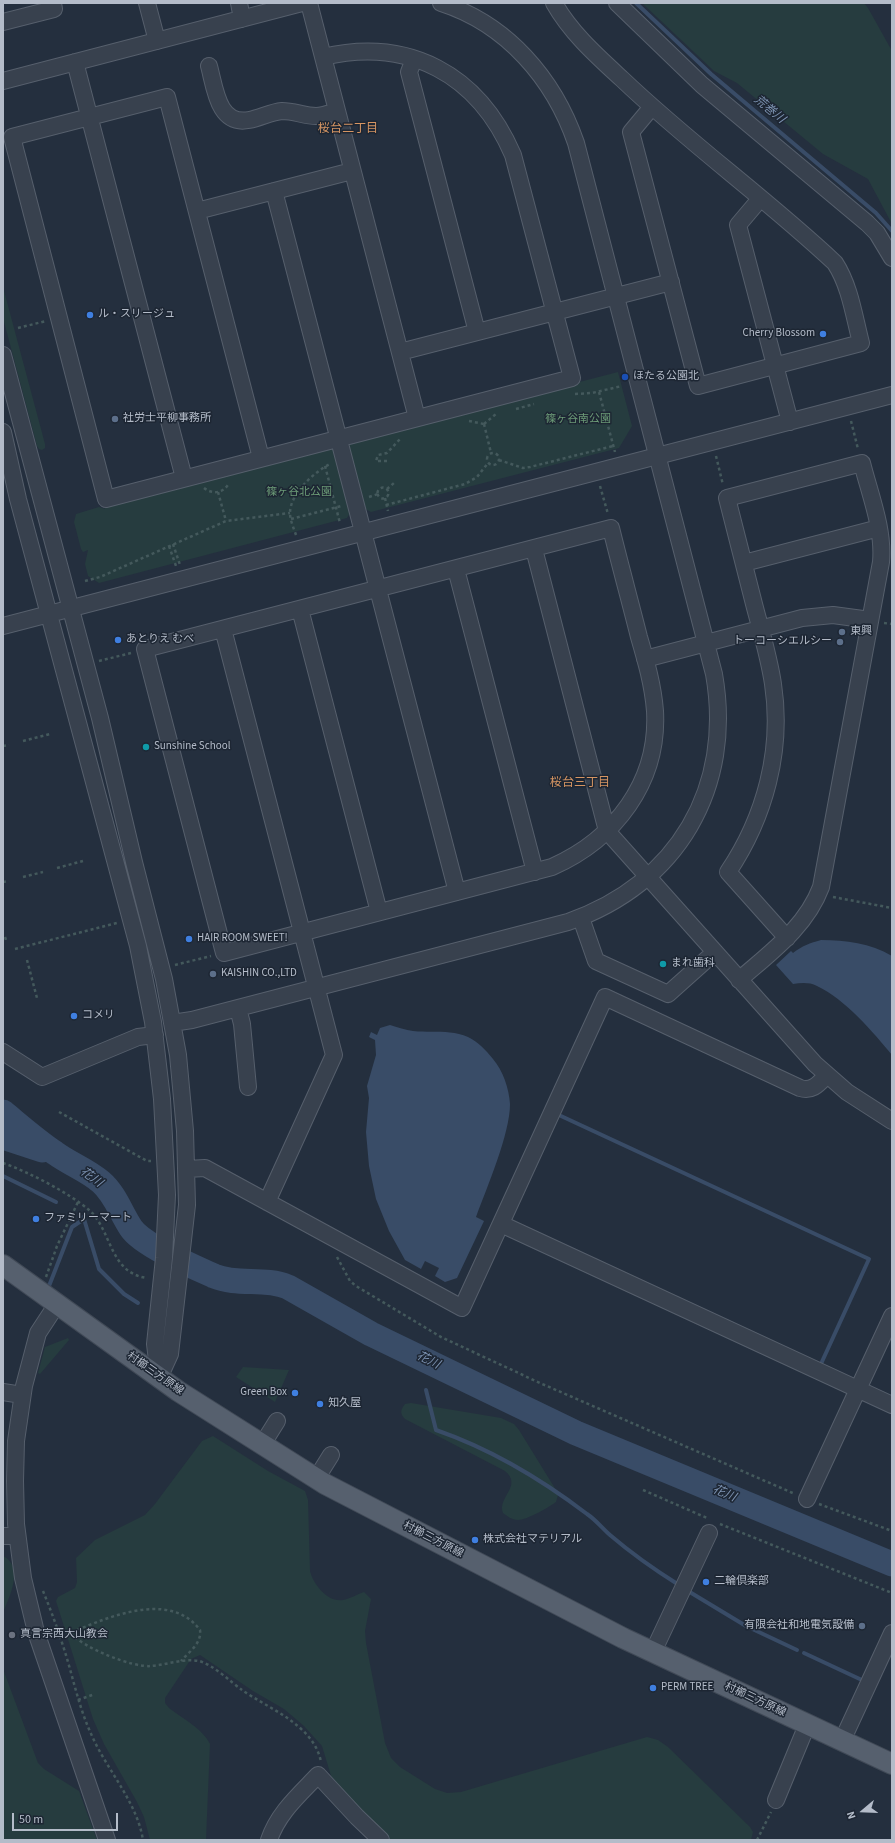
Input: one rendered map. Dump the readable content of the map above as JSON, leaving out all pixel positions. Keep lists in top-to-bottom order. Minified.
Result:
{"streets":{"main road":["村櫛三方原線"]},"districts":["桜台二丁目","桜台三丁目"],"water":["荒巻川","花川"],"parks":["篠ヶ谷南公園","篠ヶ谷北公園"],"places":["ル・スリージュ","Cherry Blossom","ほたる公園北","社労士平柳事務所","東興","あとりえ むべ","トーコーシエルシー","Sunshine School","HAIR ROOM SWEET!","まれ歯科","KAISHIN CO.,LTD","コメリ","ファミリーマート","Green Box","知久屋","株式会社マテリアル","二輪倶楽部","有限会社和地電気設備","真言宗西大山教会","PERM TREE"],"scale_bar":"50 m","north":"left"}
